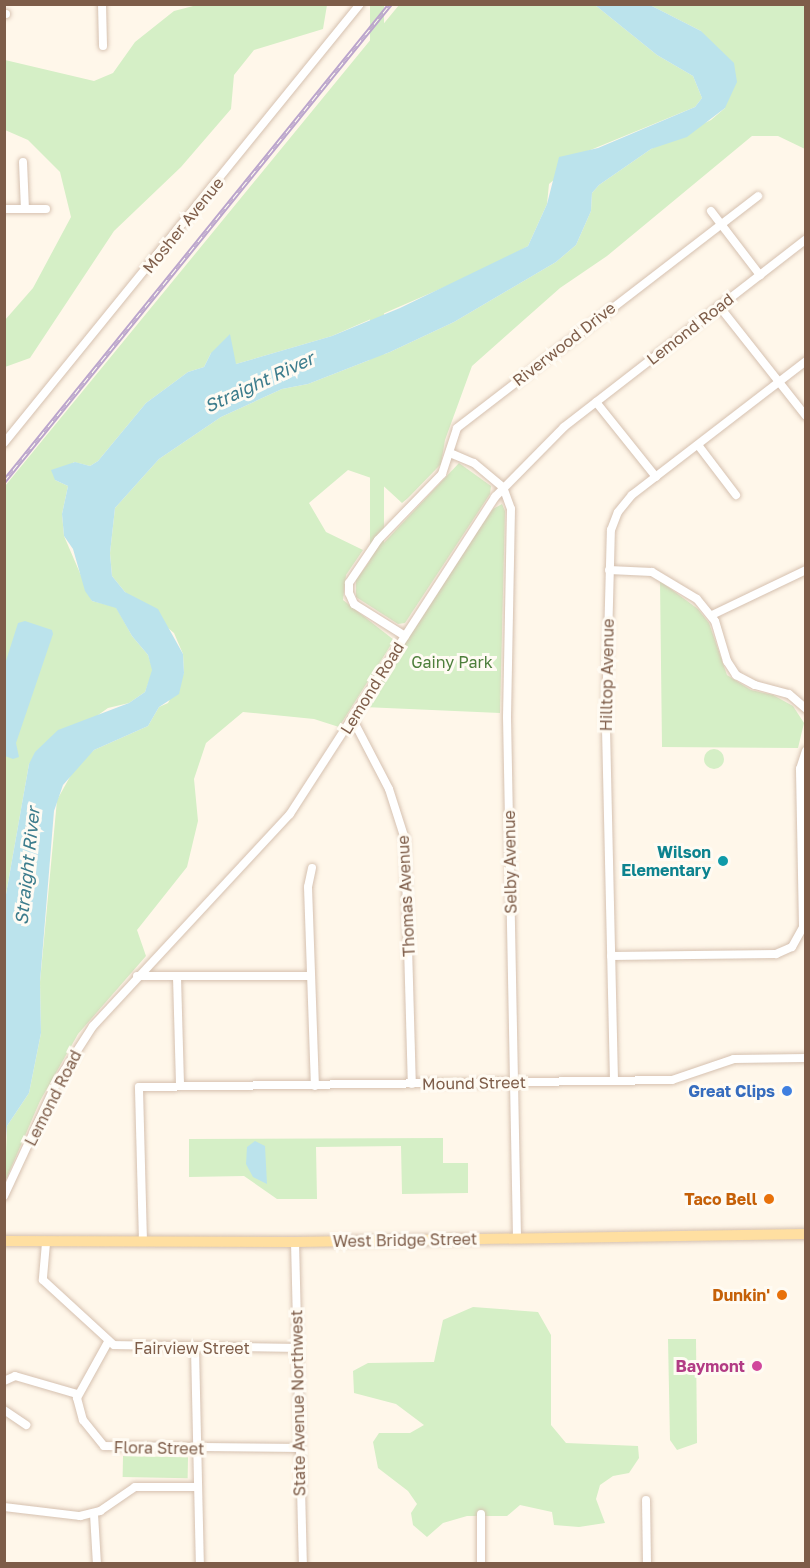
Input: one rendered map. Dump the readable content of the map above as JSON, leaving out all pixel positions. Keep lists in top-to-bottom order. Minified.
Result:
{"streets":{"main road":["West Bridge Street"],"street":["Mosher Avenue","Lemond Road","Riverwood Drive","Hilltop Avenue","Selby Avenue","Thomas Avenue","Mound Street","Fairview Street","State Avenue Northwest","Flora Street"]},"crossings":[["Lemond Road","Riverwood Drive"],["Lemond Road","Selby Avenue"],["Lemond Road","Thomas Avenue"],["Hilltop Avenue","Mound Street"],["Selby Avenue","Mound Street"],["Selby Avenue","West Bridge Street"],["Thomas Avenue","Mound Street"],["Mound Street","West Bridge Street"],["West Bridge Street","State Avenue Northwest"],["Fairview Street","State Avenue Northwest"],["State Avenue Northwest","Flora Street"]],"water":["Straight River"],"parks":["Gainy Park"],"places":["Wilson Elementary","Great Clips","Taco Bell","Dunkin'","Baymont"]}
